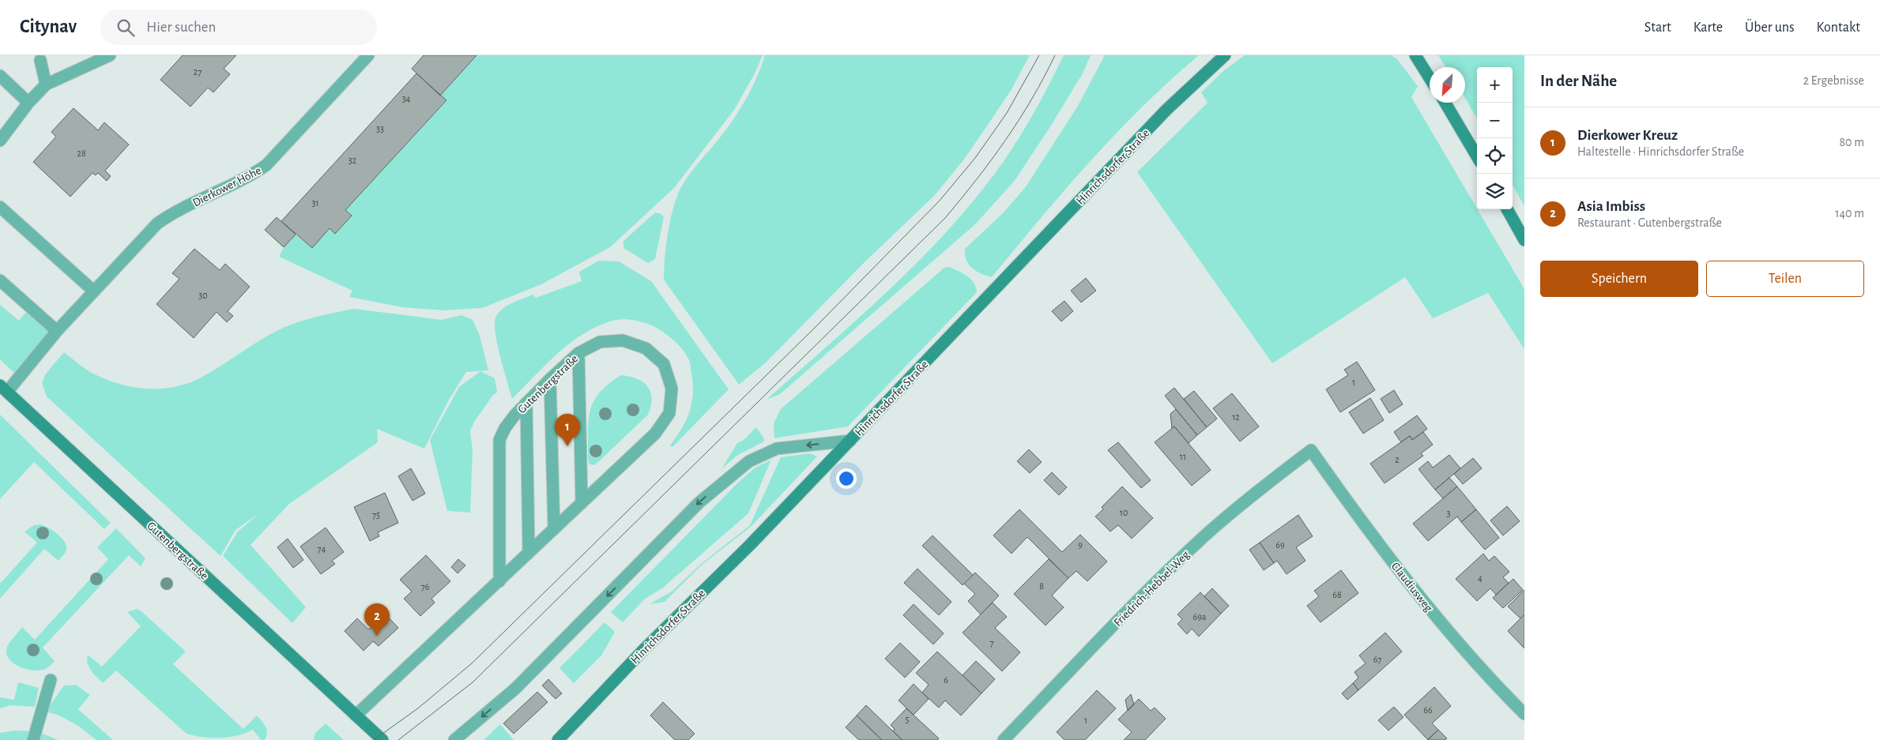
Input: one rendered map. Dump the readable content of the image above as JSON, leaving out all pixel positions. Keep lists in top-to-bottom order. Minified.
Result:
{"streets":{"street":["Hinrichsdorfer Straße","Dierkower Höhe","Gutenbergstraße","Claudiusweg","Friedrich-Hebbel-Weg"]},"crossings":[["Dierkower Höhe","Gutenbergstraße"],["Claudiusweg","Friedrich-Hebbel-Weg"]],"house_numbers":["27","34","33","28","32","31","30","1","12","11","2","10","3","75","9","69","74","4","8","76","68","69a","7","67","6","66","5","1"],"north":"bottom left","page":{"header":"Citynav","search":"Hier suchen","nav":["Start","Karte","Über uns","Kontakt"],"heading":["In der Nähe","2 Ergebnisse"],"map_buttons":["+","−"],"list":[{"mark":"1","name":"Dierkower Kreuz","note":"Haltestelle · Hinrichsdorfer Straße","value":"80 m"},{"mark":"2","name":"Asia Imbiss","note":"Restaurant · Gutenbergstraße","value":"140 m"}],"buttons":["Speichern","Teilen"],"pins":["1","2"]}}
